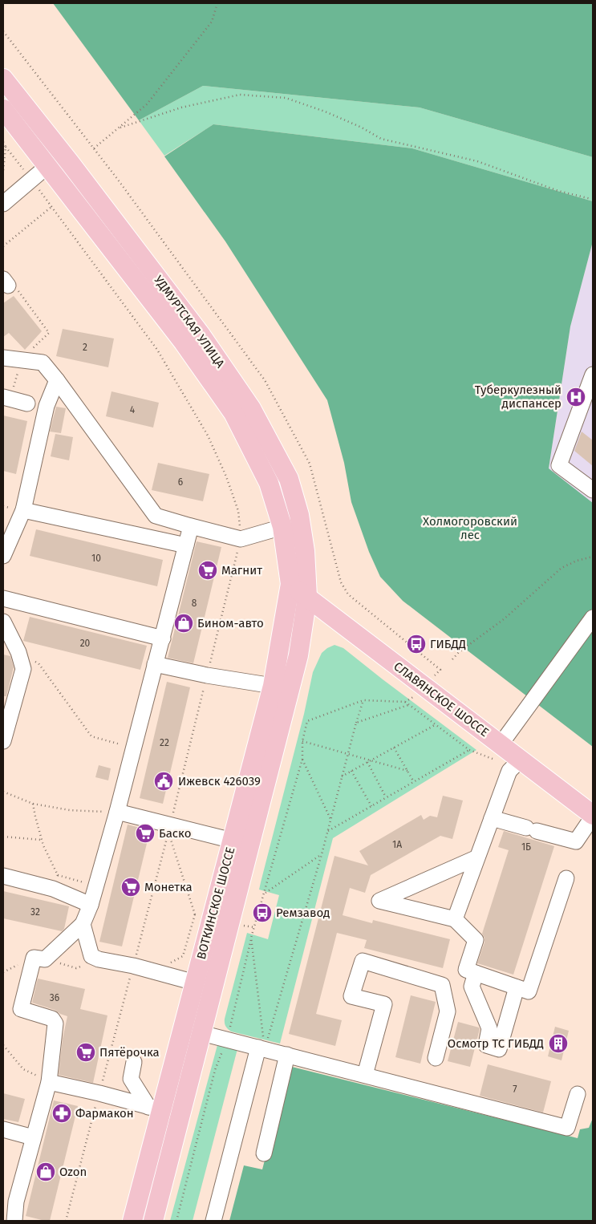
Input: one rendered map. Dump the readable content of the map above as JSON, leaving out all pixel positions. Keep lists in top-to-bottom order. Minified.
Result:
{"streets":{"main road":["УДМУРТСКАЯ УЛИЦА","СЛАВЯНСКОЕ ШОССЕ","ВОТКИНСКОЕ ШОССЕ"]},"crossings":[["УДМУРТСКАЯ УЛИЦА","СЛАВЯНСКОЕ ШОССЕ"],["УДМУРТСКАЯ УЛИЦА","ВОТКИНСКОЕ ШОССЕ"],["СЛАВЯНСКОЕ ШОССЕ","ВОТКИНСКОЕ ШОССЕ"]],"parks":["Холмогоровский лес"],"places":{"hospital":["Туберкулезный диспансер"],"supermarket":["Магнит","Баско","Монетка","Пятёрочка"],"shop":["Бином-авто","Ozon"],"bus stop":["ГИБДД","Ремзавод"],"public building":["Ижевск 426039"],"building":["Осмотр ТС ГИБДД"],"pharmacy":["Фармакон"]},"house_numbers":["2","4","6","10","8","20","22","1А","1Б","32","36","7"]}
